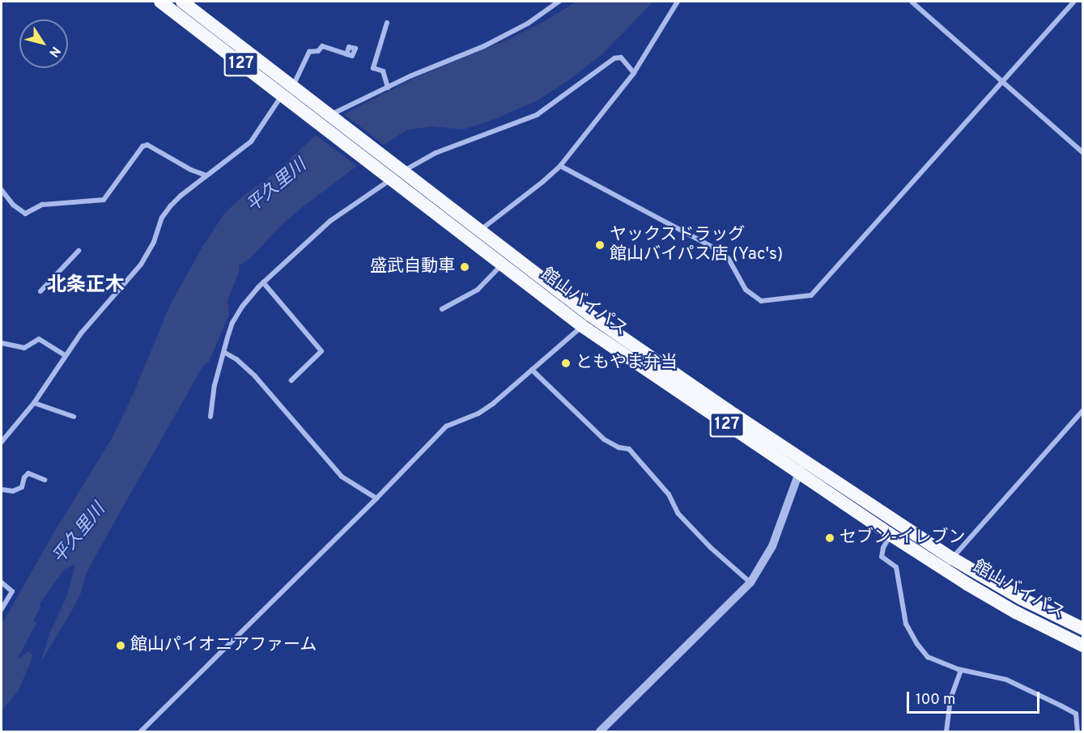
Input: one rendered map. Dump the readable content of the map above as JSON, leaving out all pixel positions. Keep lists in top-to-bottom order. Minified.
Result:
{"streets":{"highway":["127","館山バイパス"]},"districts":["北条正木"],"water":["平久里川"],"places":["ヤックスドラッグ 館山バイパス店 (Yac's)","盛武自動車","ともやま弁当","セブン-イレブン","館山パイオニアファーム"],"scale_bar":"100 m","north":"bottom right"}
